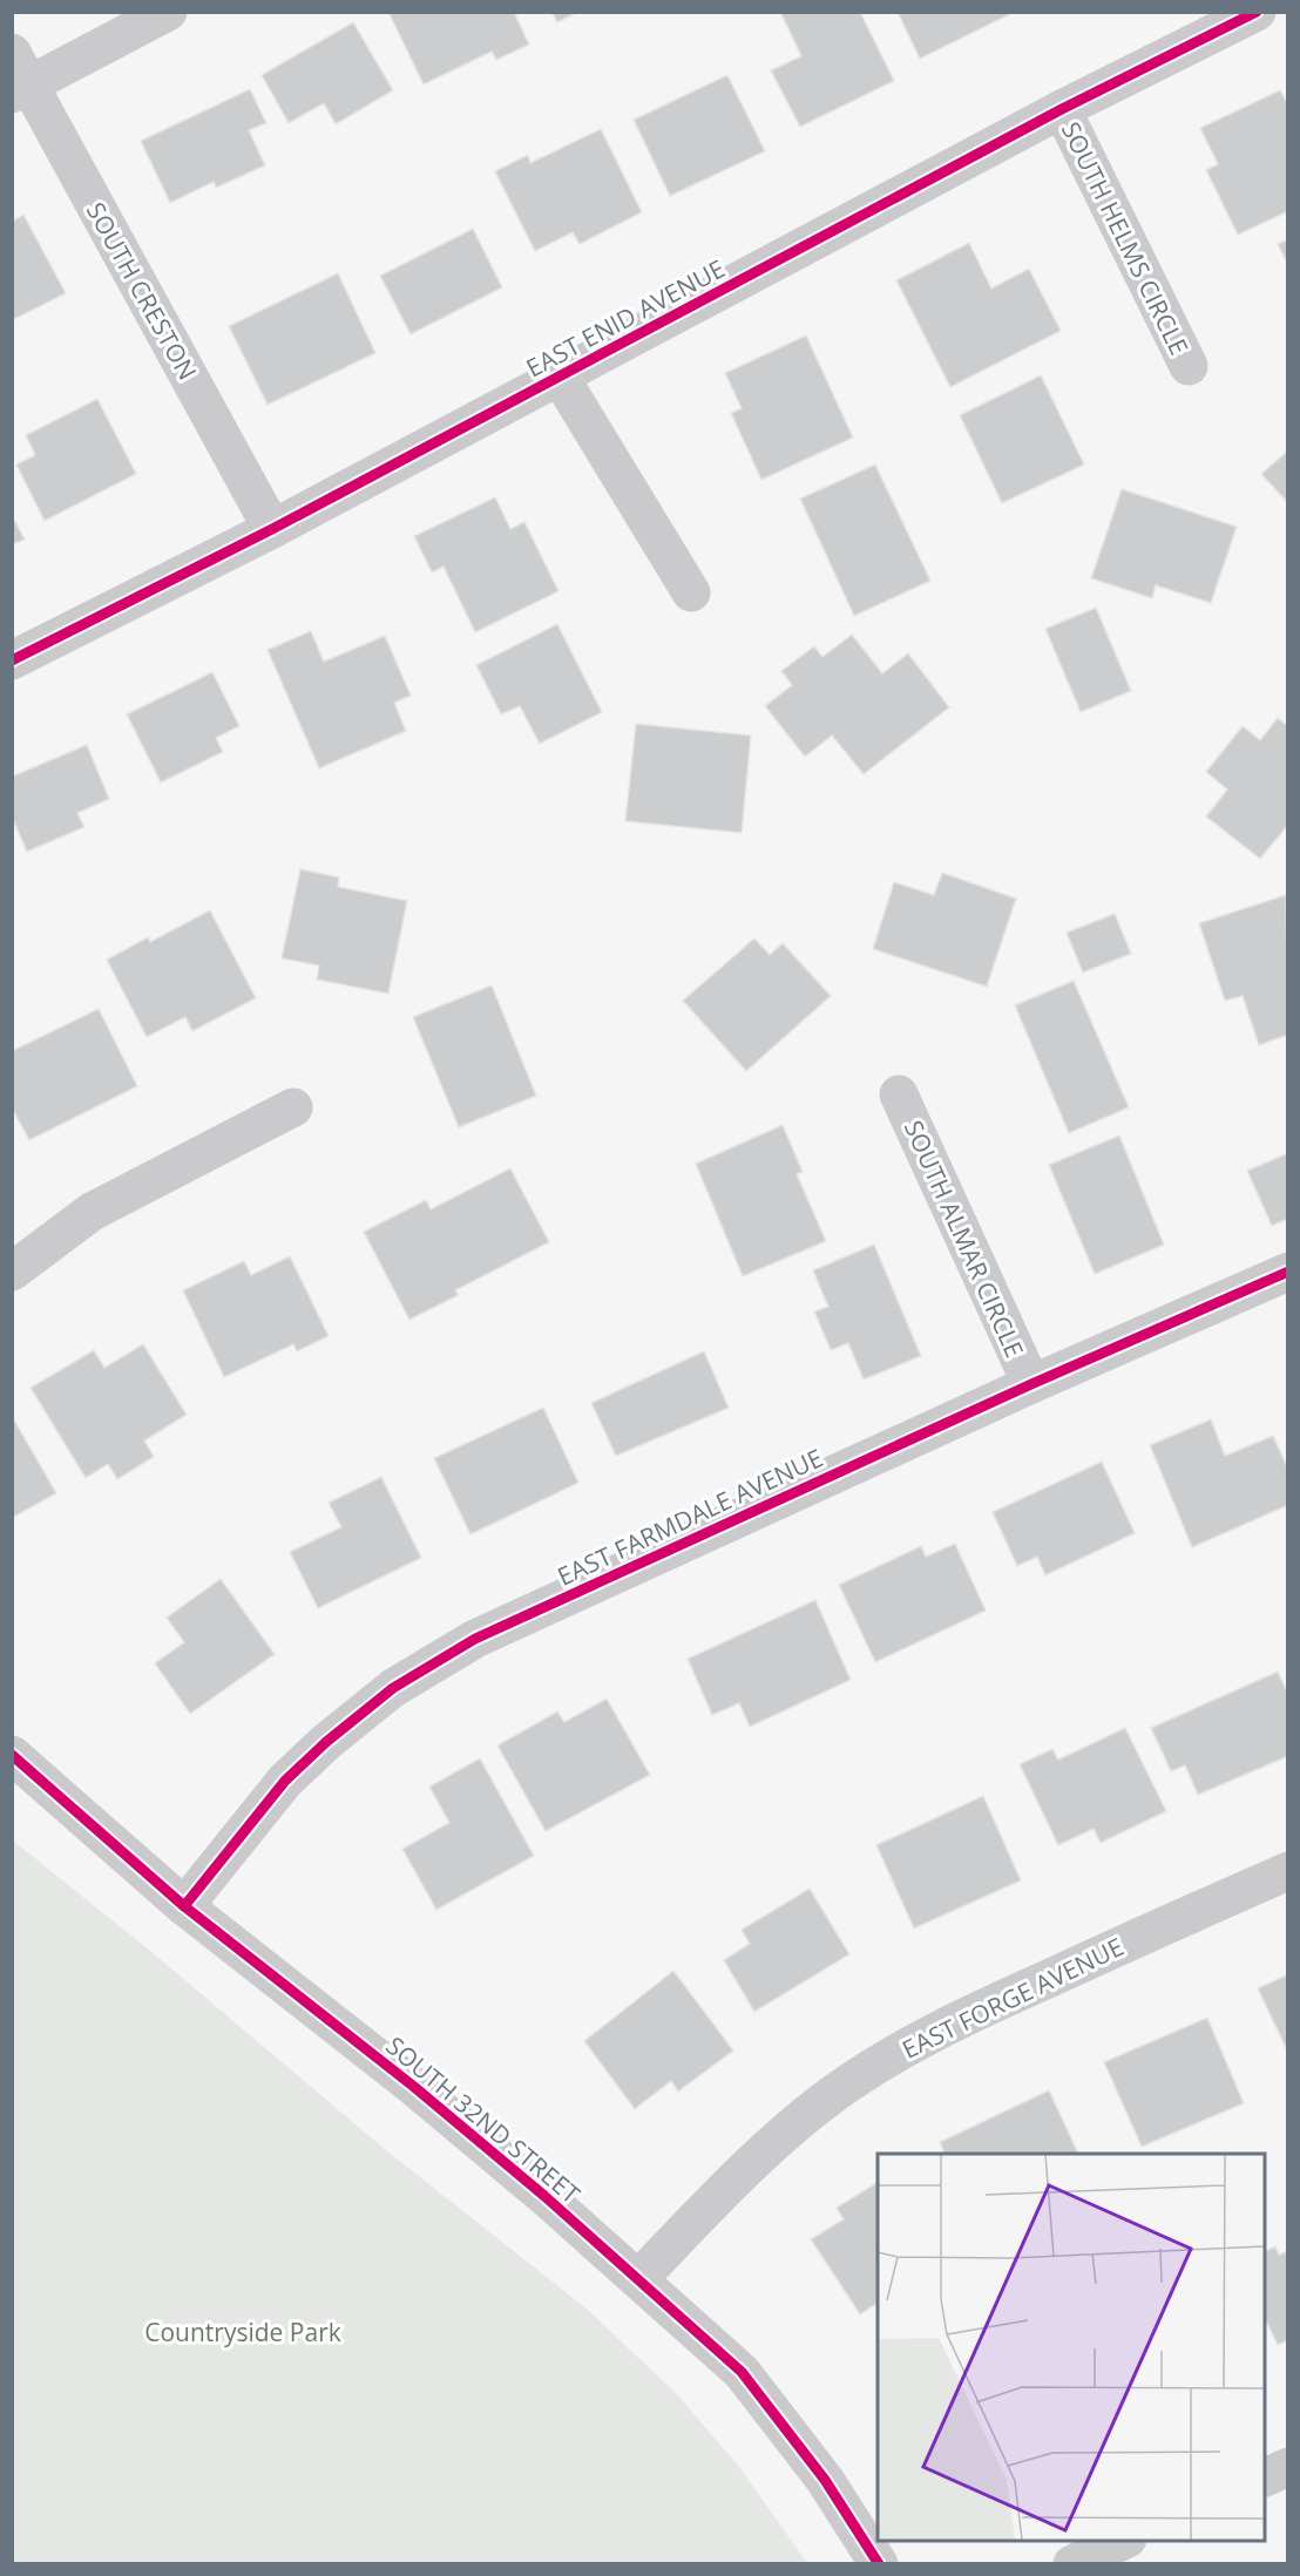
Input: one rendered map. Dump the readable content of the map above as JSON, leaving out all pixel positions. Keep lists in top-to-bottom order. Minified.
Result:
{"streets":{"street":["SOUTH HELMS CIRCLE","SOUTH CRESTON","EAST ENID AVENUE","SOUTH ALMAR CIRCLE","EAST FARMDALE AVENUE","EAST FORGE AVENUE","SOUTH 32ND STREET"]},"crossings":[["SOUTH HELMS CIRCLE","EAST ENID AVENUE"],["SOUTH CRESTON","EAST ENID AVENUE"],["SOUTH ALMAR CIRCLE","EAST FARMDALE AVENUE"],["EAST FARMDALE AVENUE","SOUTH 32ND STREET"],["EAST FORGE AVENUE","SOUTH 32ND STREET"]],"parks":["Countryside Park"]}
